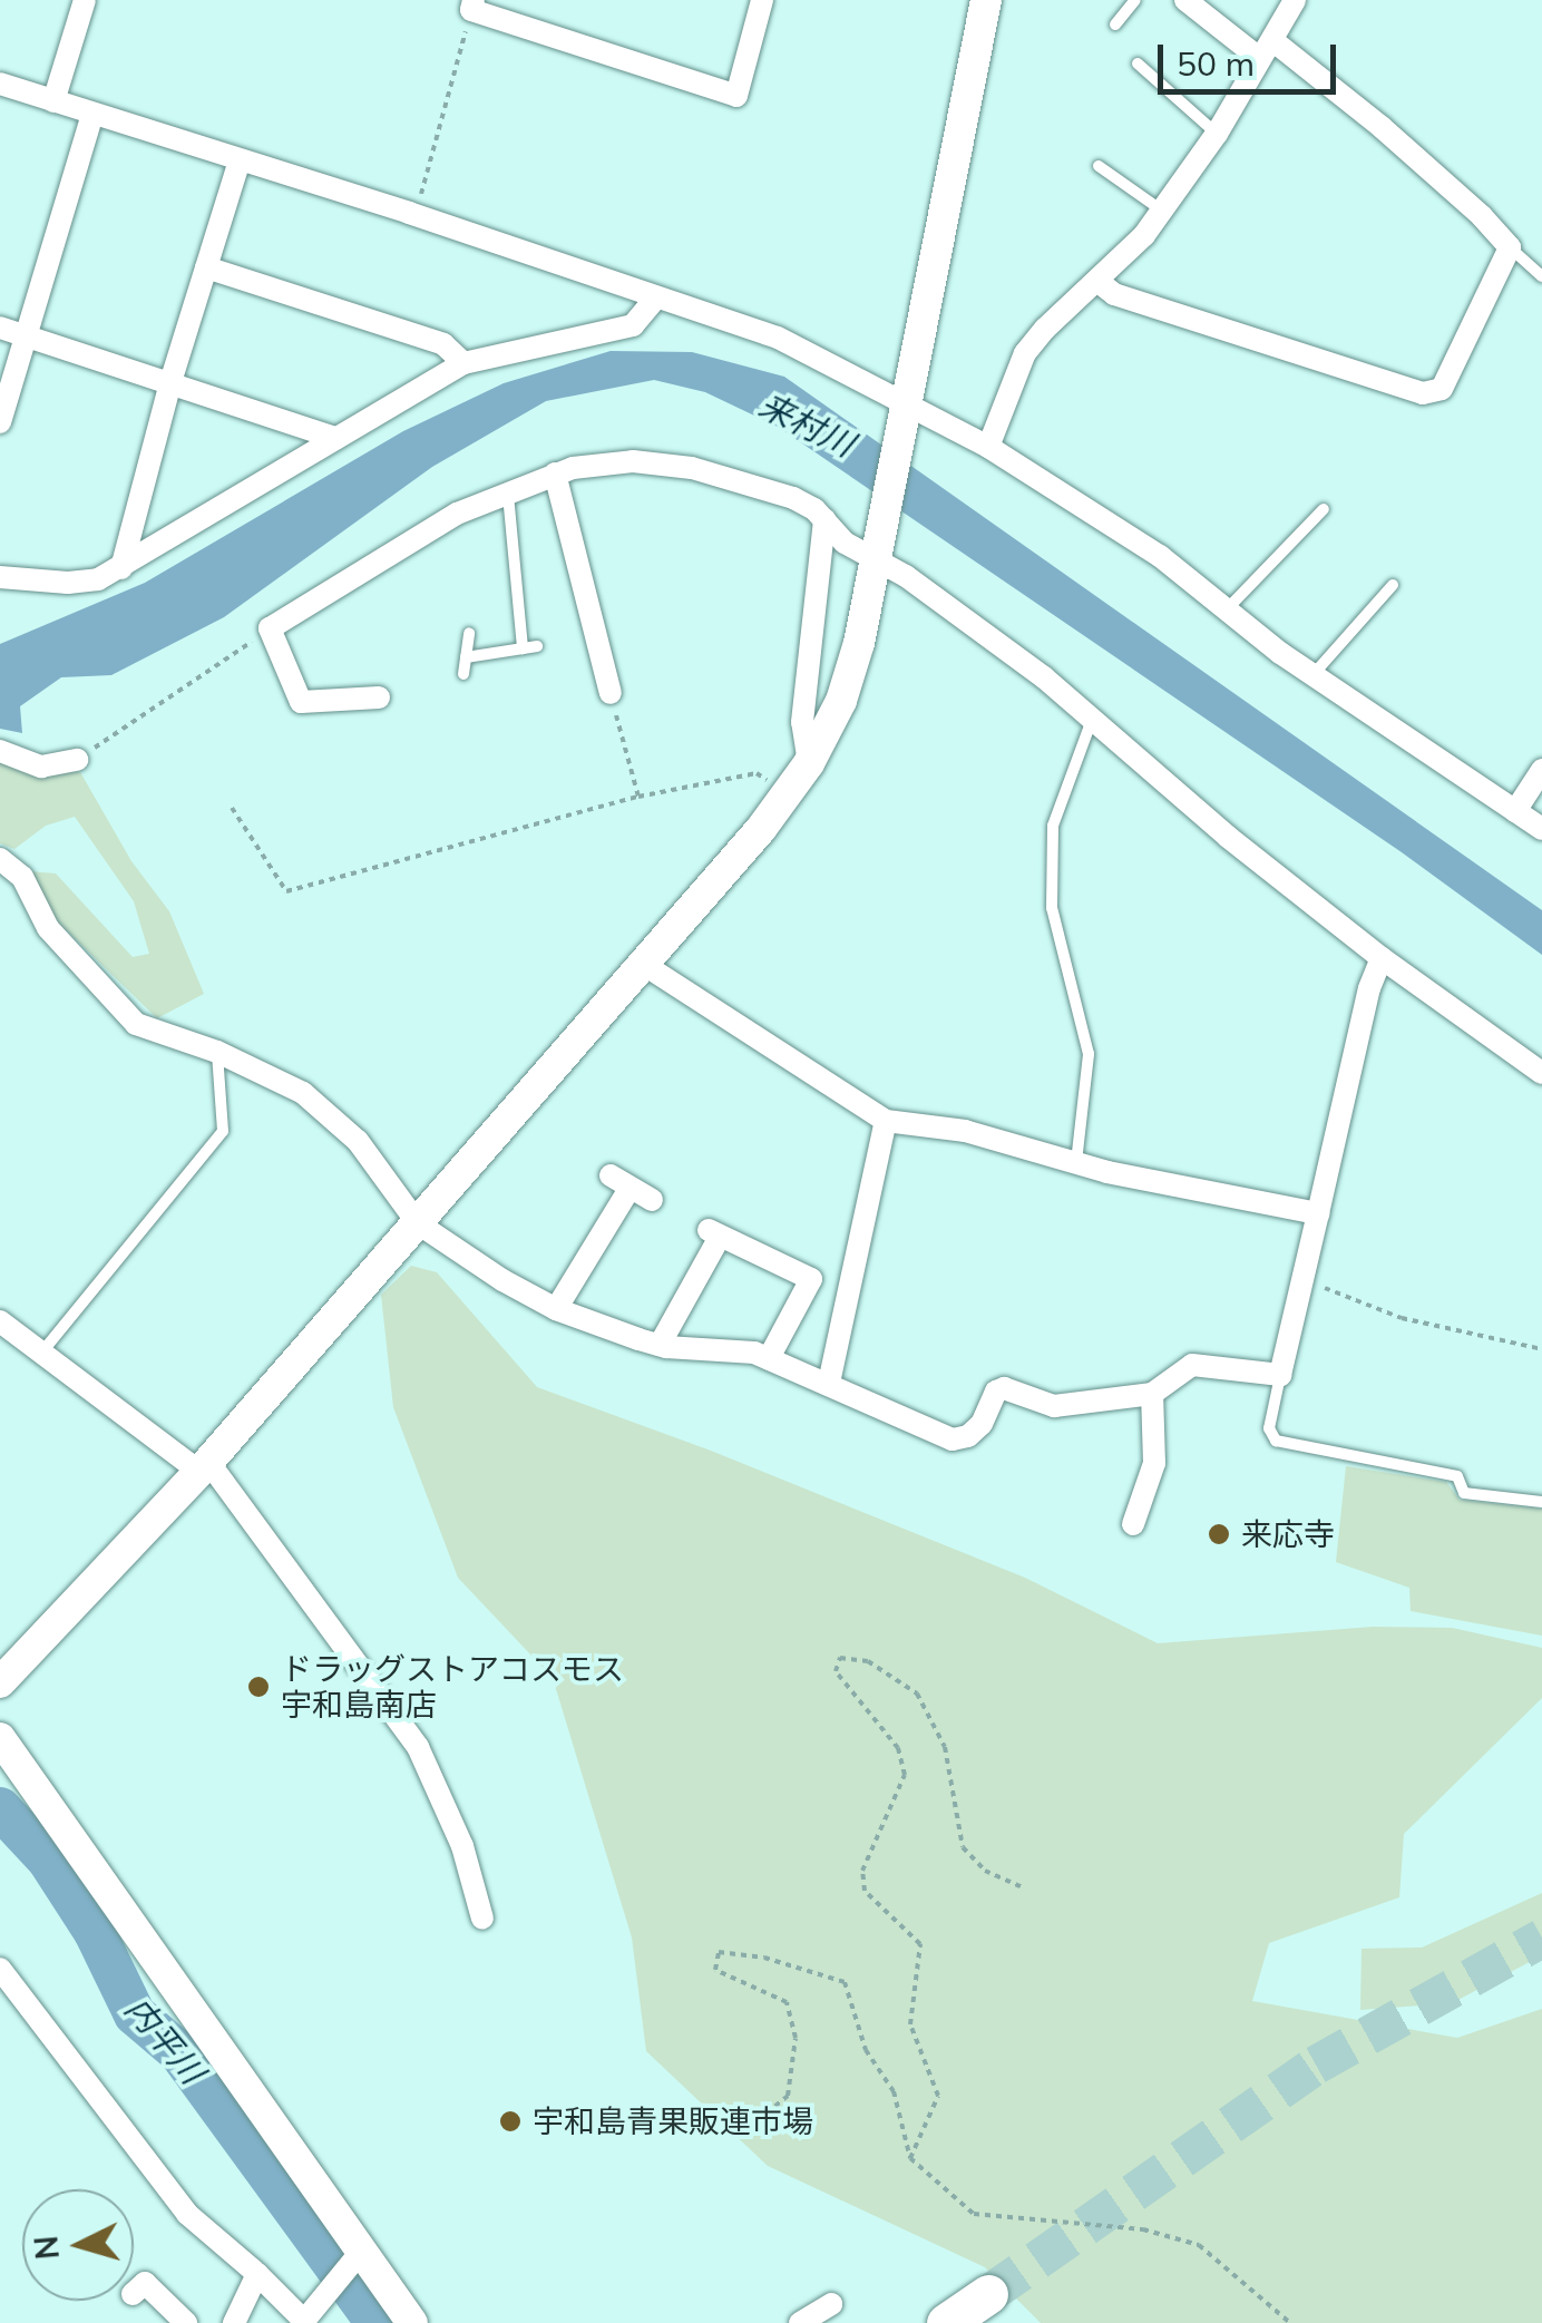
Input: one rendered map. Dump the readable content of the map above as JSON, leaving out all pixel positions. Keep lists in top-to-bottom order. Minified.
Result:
{"water":["来村川","内平川"],"places":["来応寺","ドラッグストアコスモス 宇和島南店","宇和島青果販連市場"],"scale_bar":"50 m","north":"left"}
